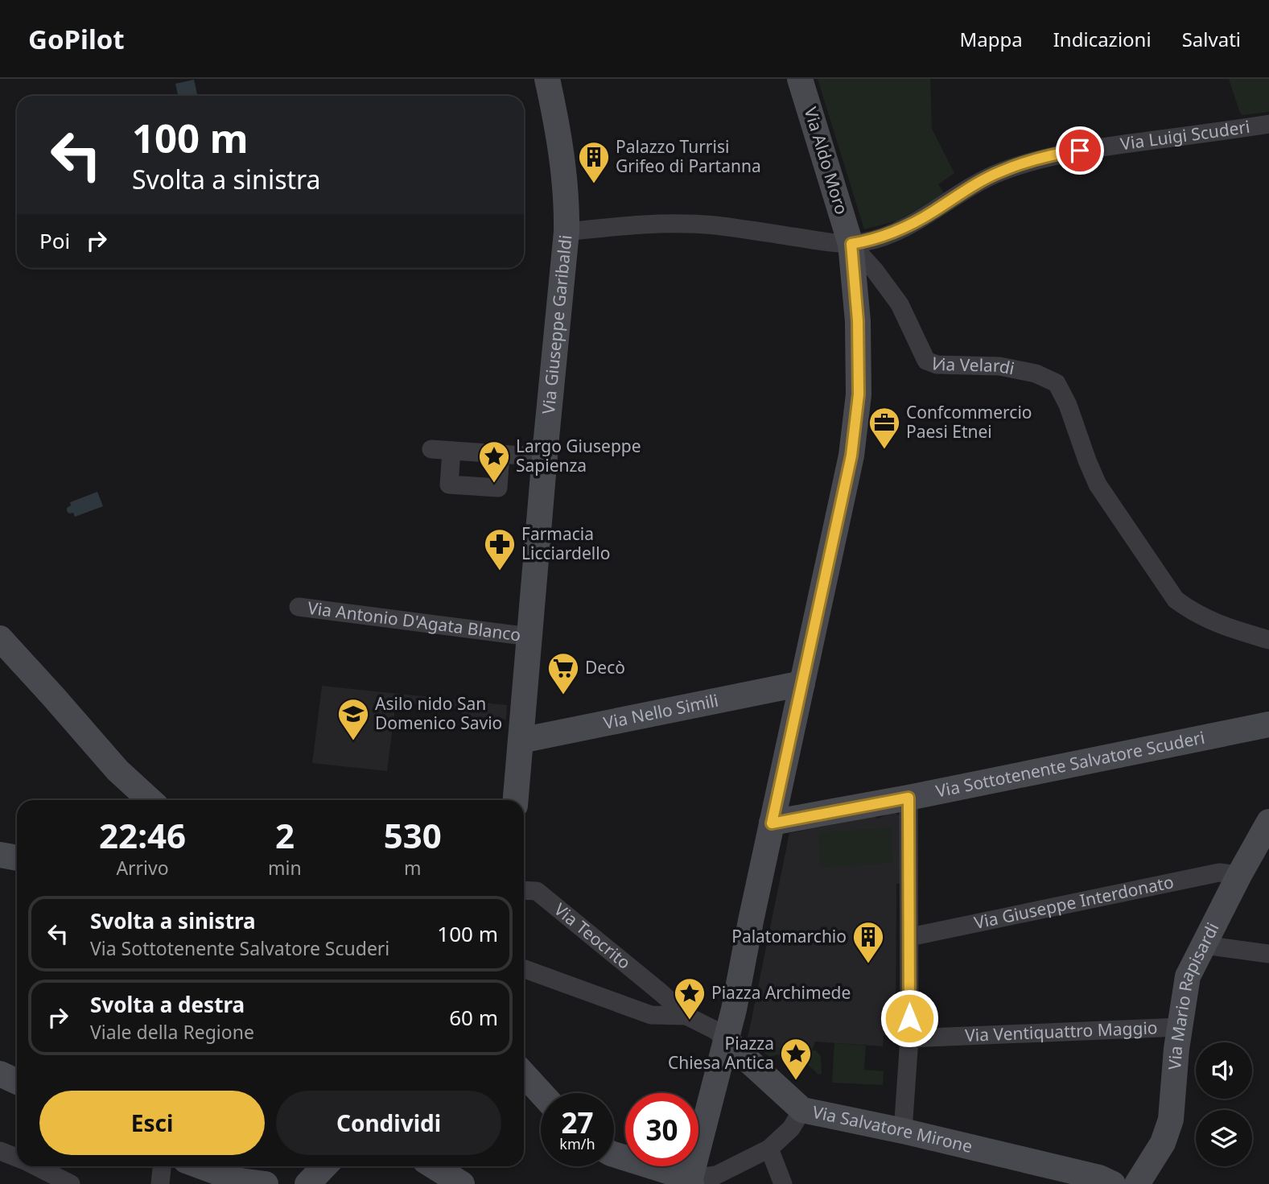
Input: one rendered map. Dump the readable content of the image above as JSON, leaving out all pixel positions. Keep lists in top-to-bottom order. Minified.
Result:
{"streets":{"main road":["Via Aldo Moro","Via Giuseppe Garibaldi","Via Nello Simili","Via Sottotenente Salvatore Scuderi","Via Mario Rapisardi","Via Salvatore Mirone"],"street":["Via Luigi Scuderi","Via Velardi","Via Antonio D'Agata Blanco","Via Giuseppe Interdonato","Via Teocrito","Via Ventiquattro Maggio"]},"crossings":[["Via Luigi Scuderi","Via Aldo Moro"],["Via Luigi Scuderi","Via Velardi"],["Via Aldo Moro","Via Velardi"],["Via Aldo Moro","Via Nello Simili"],["Via Aldo Moro","Via Sottotenente Salvatore Scuderi"],["Via Aldo Moro","Via Salvatore Mirone"],["Via Giuseppe Garibaldi","Via Antonio D'Agata Blanco"],["Via Giuseppe Garibaldi","Via Nello Simili"],["Via Giuseppe Interdonato","Via Mario Rapisardi"],["Via Mario Rapisardi","Via Ventiquattro Maggio"]],"places":{"building":["Palazzo Turrisi Grifeo di Partanna","Palatomarchio"],"office":["Confcommercio Paesi Etnei"],"place":["Largo Giuseppe Sapienza","Piazza Archimede","Piazza Chiesa Antica"],"pharmacy":["Farmacia Licciardello"],"supermarket":["Decò"],"school or university":["Asilo nido San Domenico Savio"]},"page":{"header":"GoPilot","nav":["Mappa","Indicazioni","Salvati"],"turn":["100 m","Svolta a sinistra"],"then":"Poi","eta":["22:46","Arrivo","2","min","530","m"],"list":[{"name":"Svolta a sinistra","note":"Via Sottotenente Salvatore Scuderi","value":"100 m"},{"name":"Svolta a destra","note":"Viale della Regione","value":"60 m"}],"buttons":["Esci","Condividi"],"speed":"27 km/h","limit":"30"}}
